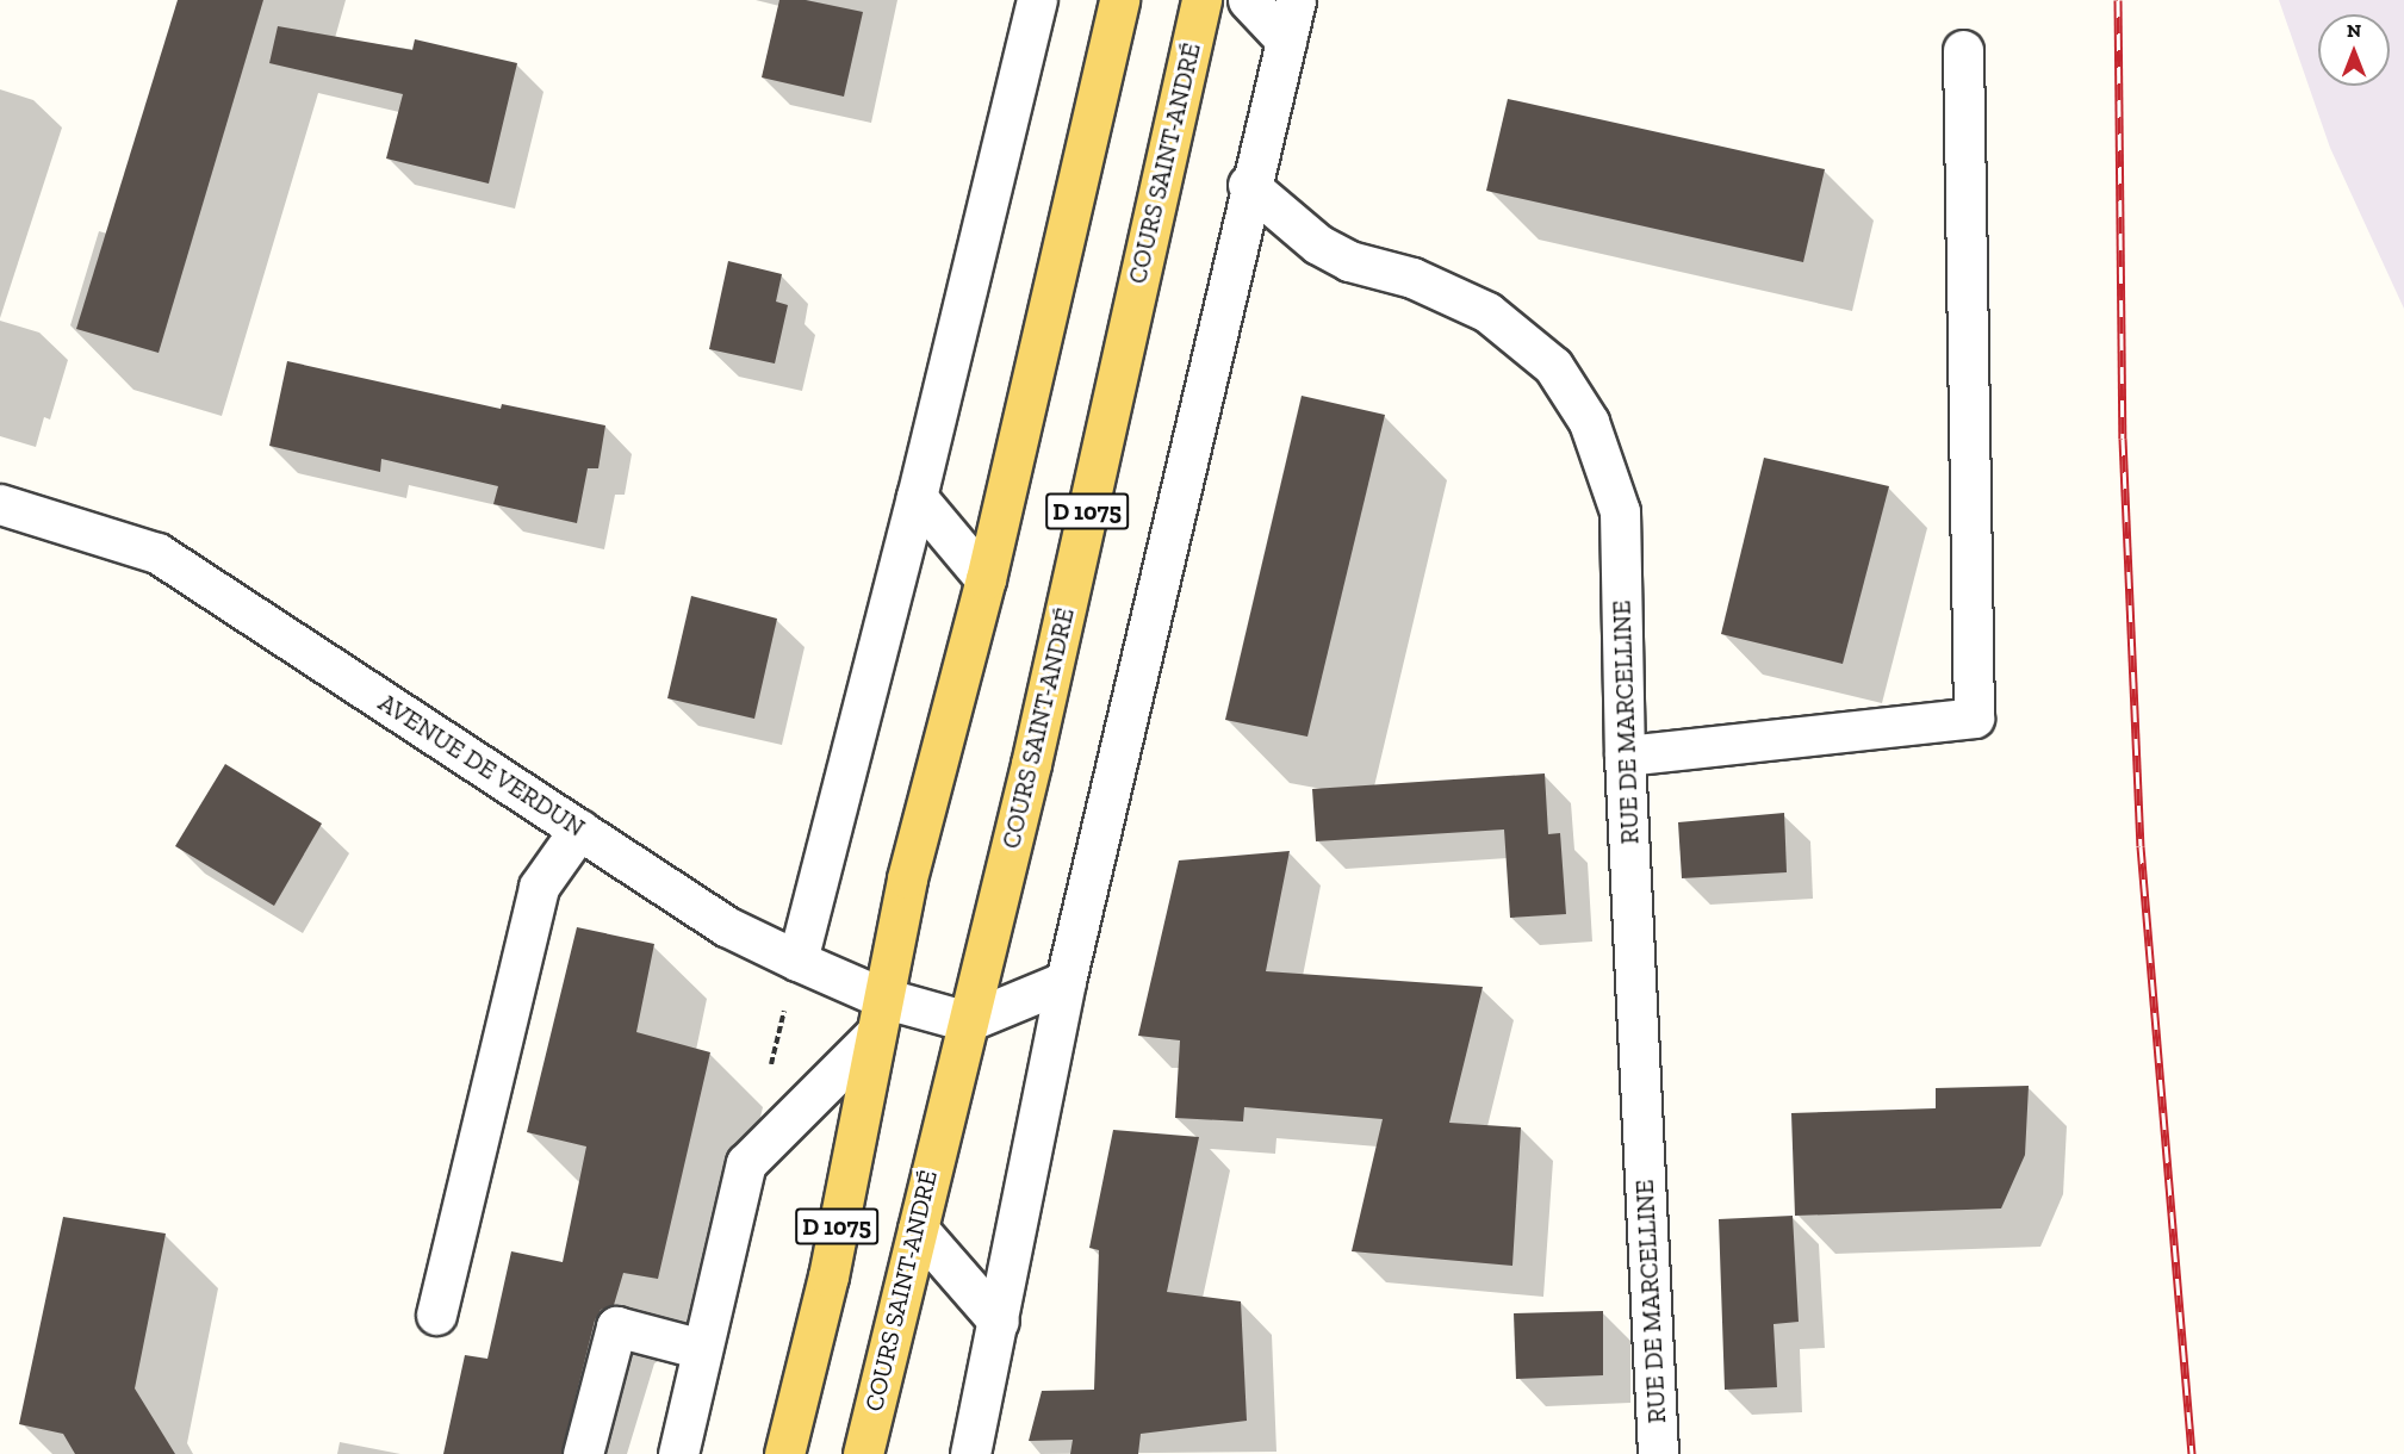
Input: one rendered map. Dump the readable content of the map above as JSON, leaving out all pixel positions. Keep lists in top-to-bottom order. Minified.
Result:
{"streets":{"main road":["COURS SAINT-ANDRÉ","D 1075"],"street":["RUE DE MARCELLINE","AVENUE DE VERDUN"]},"crossings":[["COURS SAINT-ANDRÉ","AVENUE DE VERDUN"],["D 1075","AVENUE DE VERDUN"]],"north":"top"}
